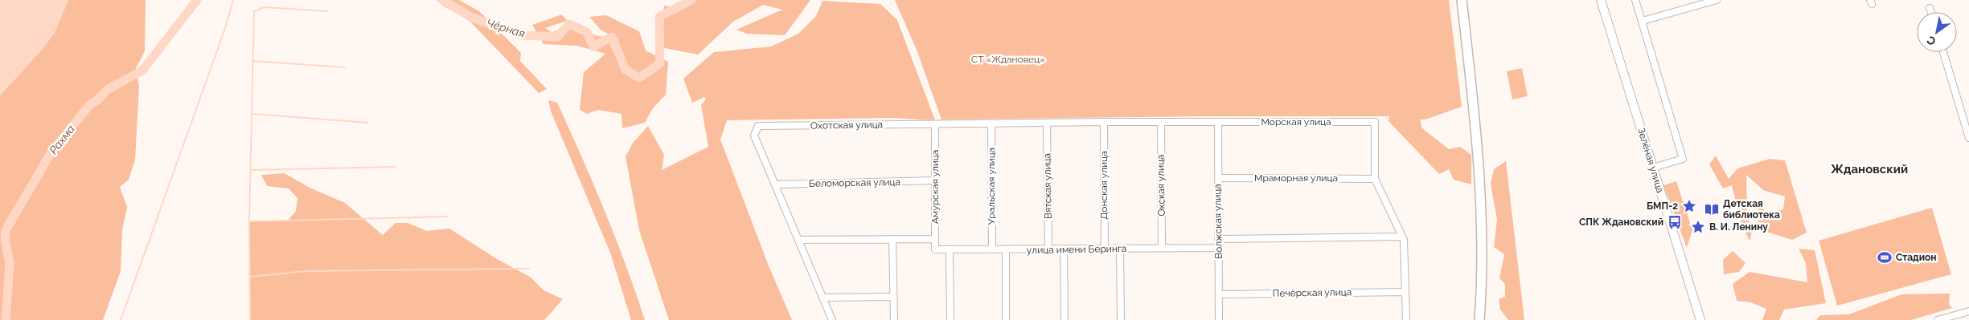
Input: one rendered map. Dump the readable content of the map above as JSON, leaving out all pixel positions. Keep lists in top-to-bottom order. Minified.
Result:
{"streets":{"street":["Морская улица","Охотская улица","Зелёная улица","Мраморная улица","Беломорская улица","Донская улица","Окская улица","Уральская улица","Вятская улица","Амурская улица","Волжская улица","улица имени Беринга","Печёрская улица"]},"crossings":[["Морская улица","Охотская улица"],["Морская улица","Мраморная улица"],["Морская улица","Донская улица"],["Морская улица","Окская улица"],["Морская улица","Волжская улица"],["Охотская улица","Беломорская улица"],["Охотская улица","Донская улица"],["Охотская улица","Уральская улица"],["Охотская улица","Вятская улица"],["Охотская улица","Амурская улица"],["Мраморная улица","Волжская улица"],["Беломорская улица","Амурская улица"],["Донская улица","улица имени Беринга"],["Окская улица","улица имени Беринга"],["Уральская улица","улица имени Беринга"],["Вятская улица","улица имени Беринга"],["Амурская улица","улица имени Беринга"],["Волжская улица","улица имени Беринга"],["Волжская улица","Печёрская улица"]],"districts":["Ждановский"],"water":["Чёрная","Рахма"],"parks":["СТ «Ждановец»"],"places":{"place":["БМП-2","В. И. Ленину"],"library":["Детская библиотека"],"bus stop":["СПК Ждановский"],"sports":["Стадион"]},"north":"bottom left"}
